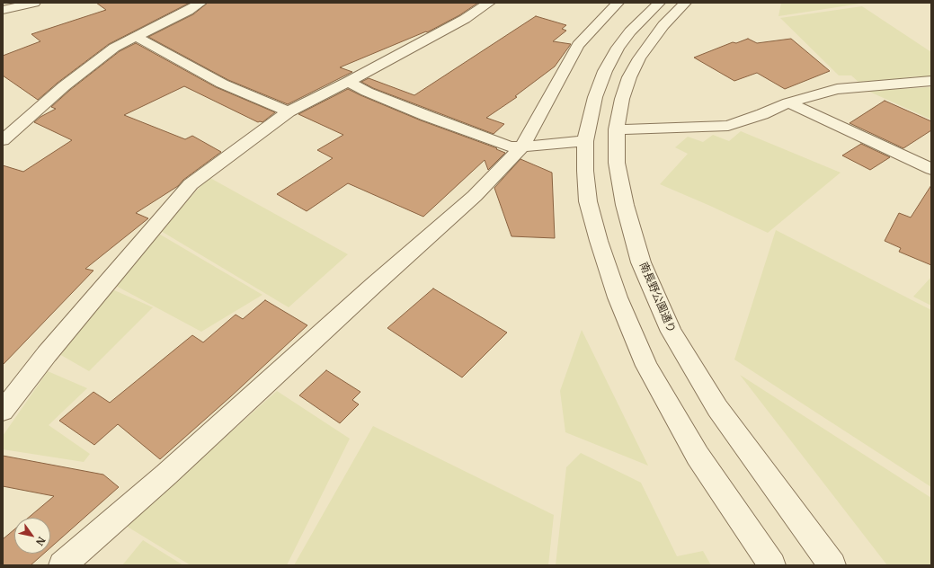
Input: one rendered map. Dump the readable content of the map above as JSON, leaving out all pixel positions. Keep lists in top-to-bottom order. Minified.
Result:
{"streets":{"street":["南長野公園通り"]},"north":"bottom right"}
